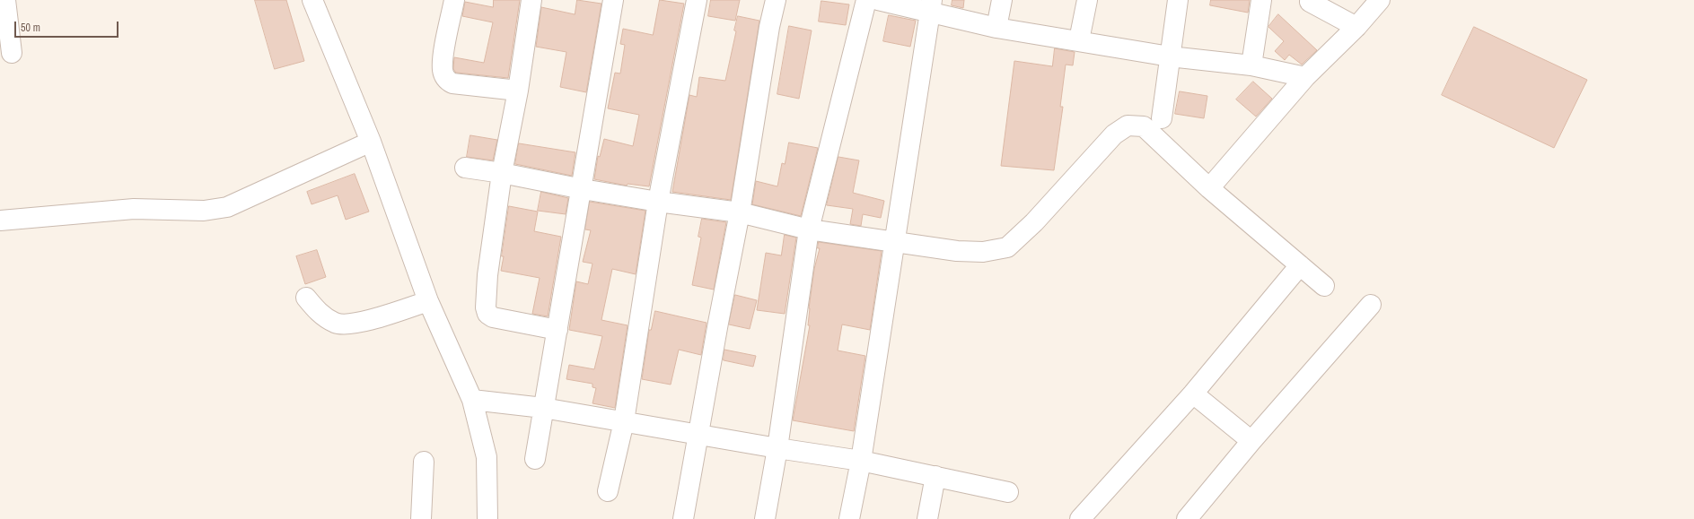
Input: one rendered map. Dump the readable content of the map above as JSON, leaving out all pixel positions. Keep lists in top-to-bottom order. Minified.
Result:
{"scale_bar":"50 m"}
